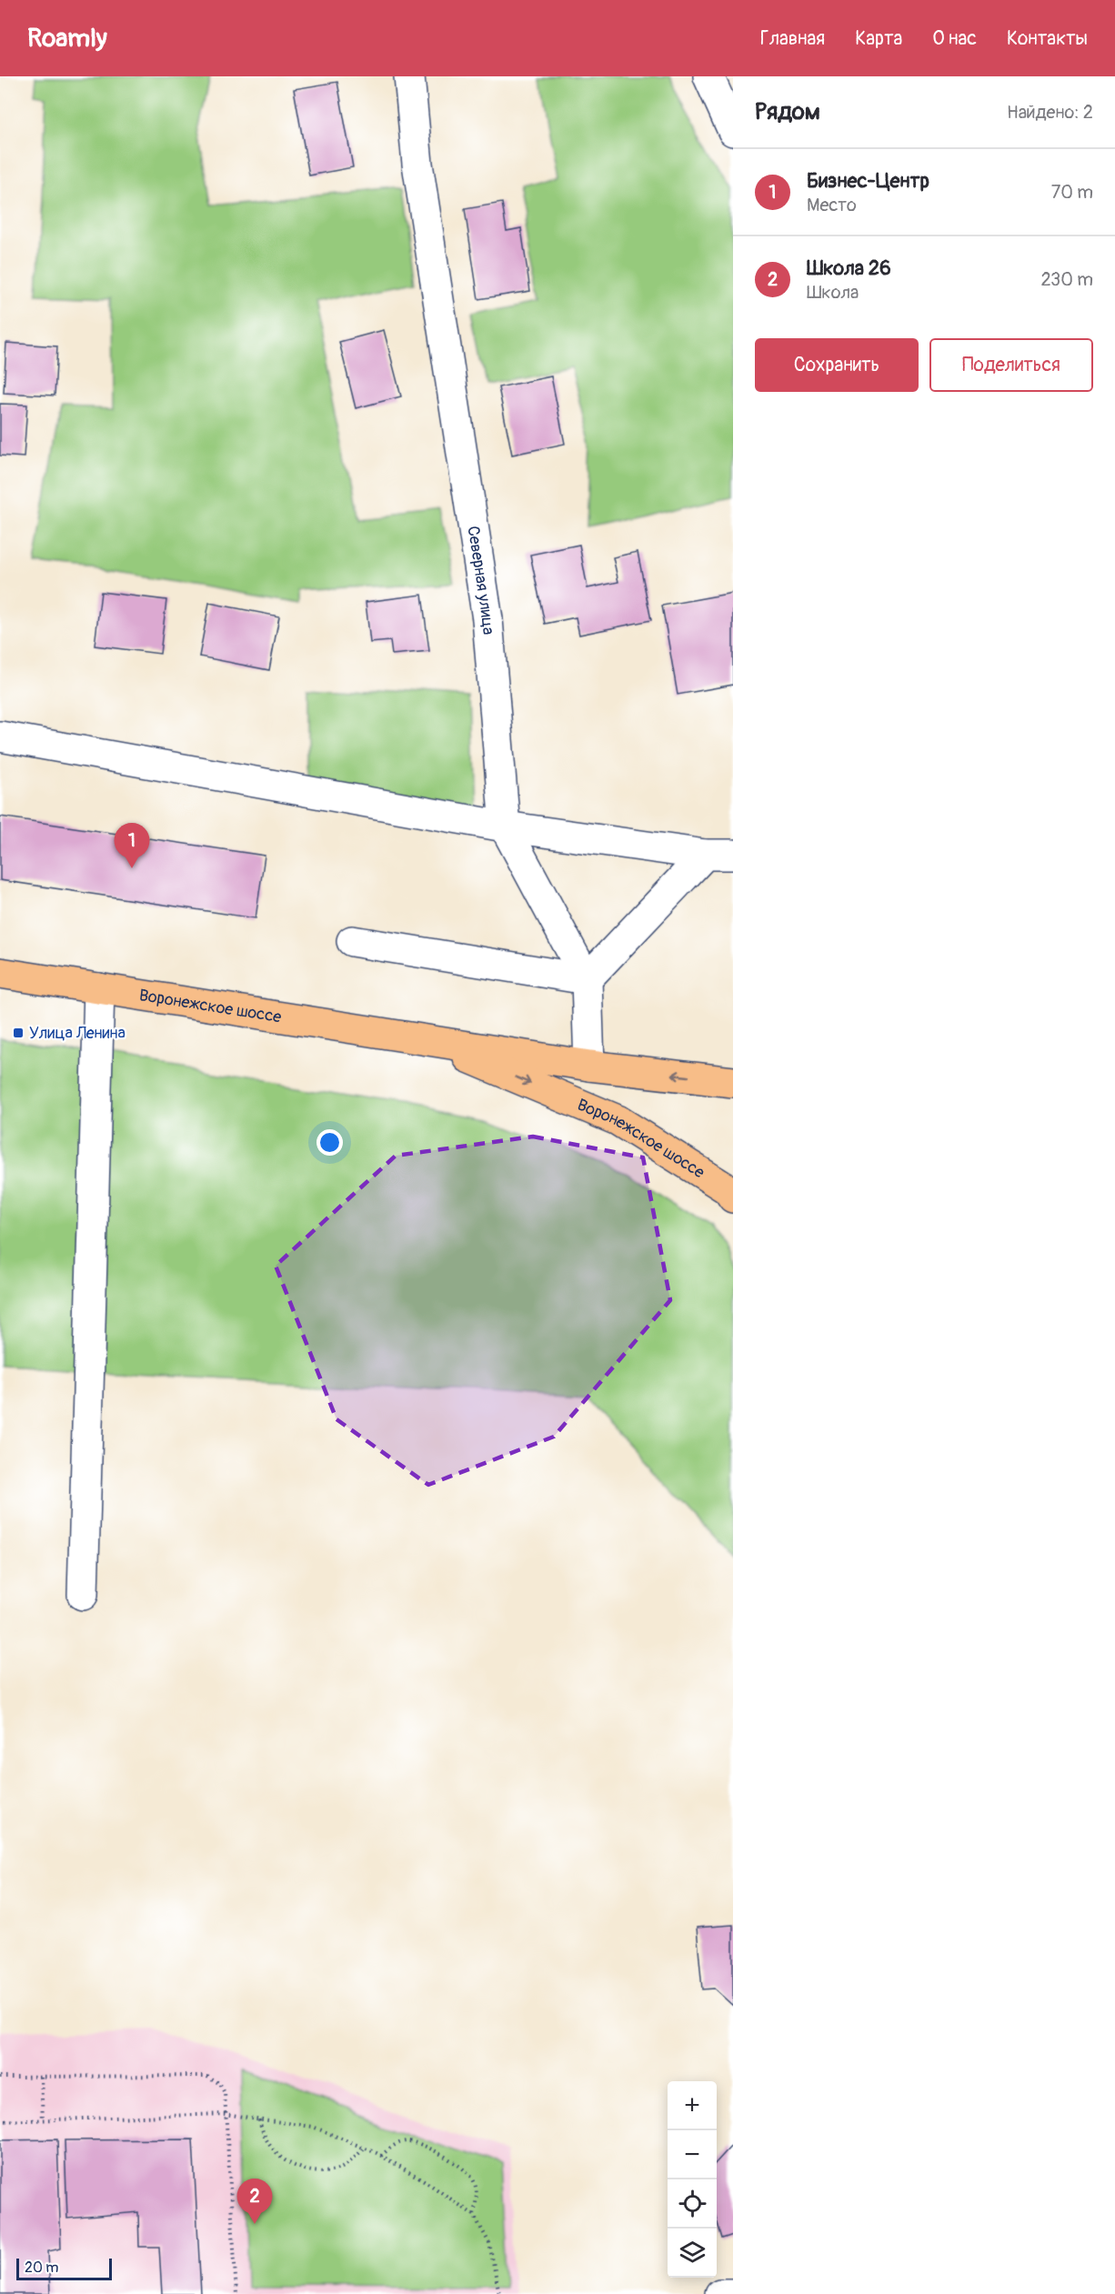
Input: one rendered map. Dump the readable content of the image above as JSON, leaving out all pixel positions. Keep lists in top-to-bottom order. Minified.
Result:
{"streets":{"main road":["Воронежское шоссе"],"street":["Северная улица"]},"crossings":[["Северная улица","Воронежское шоссе"]],"places":{"transit":["Улица Ленина"]},"scale_bar":"20 m","page":{"header":"Roamly","nav":["Главная","Карта","О нас","Контакты"],"heading":["Рядом","Найдено: 2"],"list":[{"mark":"1","name":"Бизнес-Центр","note":"Место","value":"70 m"},{"mark":"2","name":"Школа 26","note":"Школа","value":"230 m"}],"buttons":["Сохранить","Поделиться"],"pins":["1","2"],"map_buttons":["+","−"],"scale":"20 m"}}
